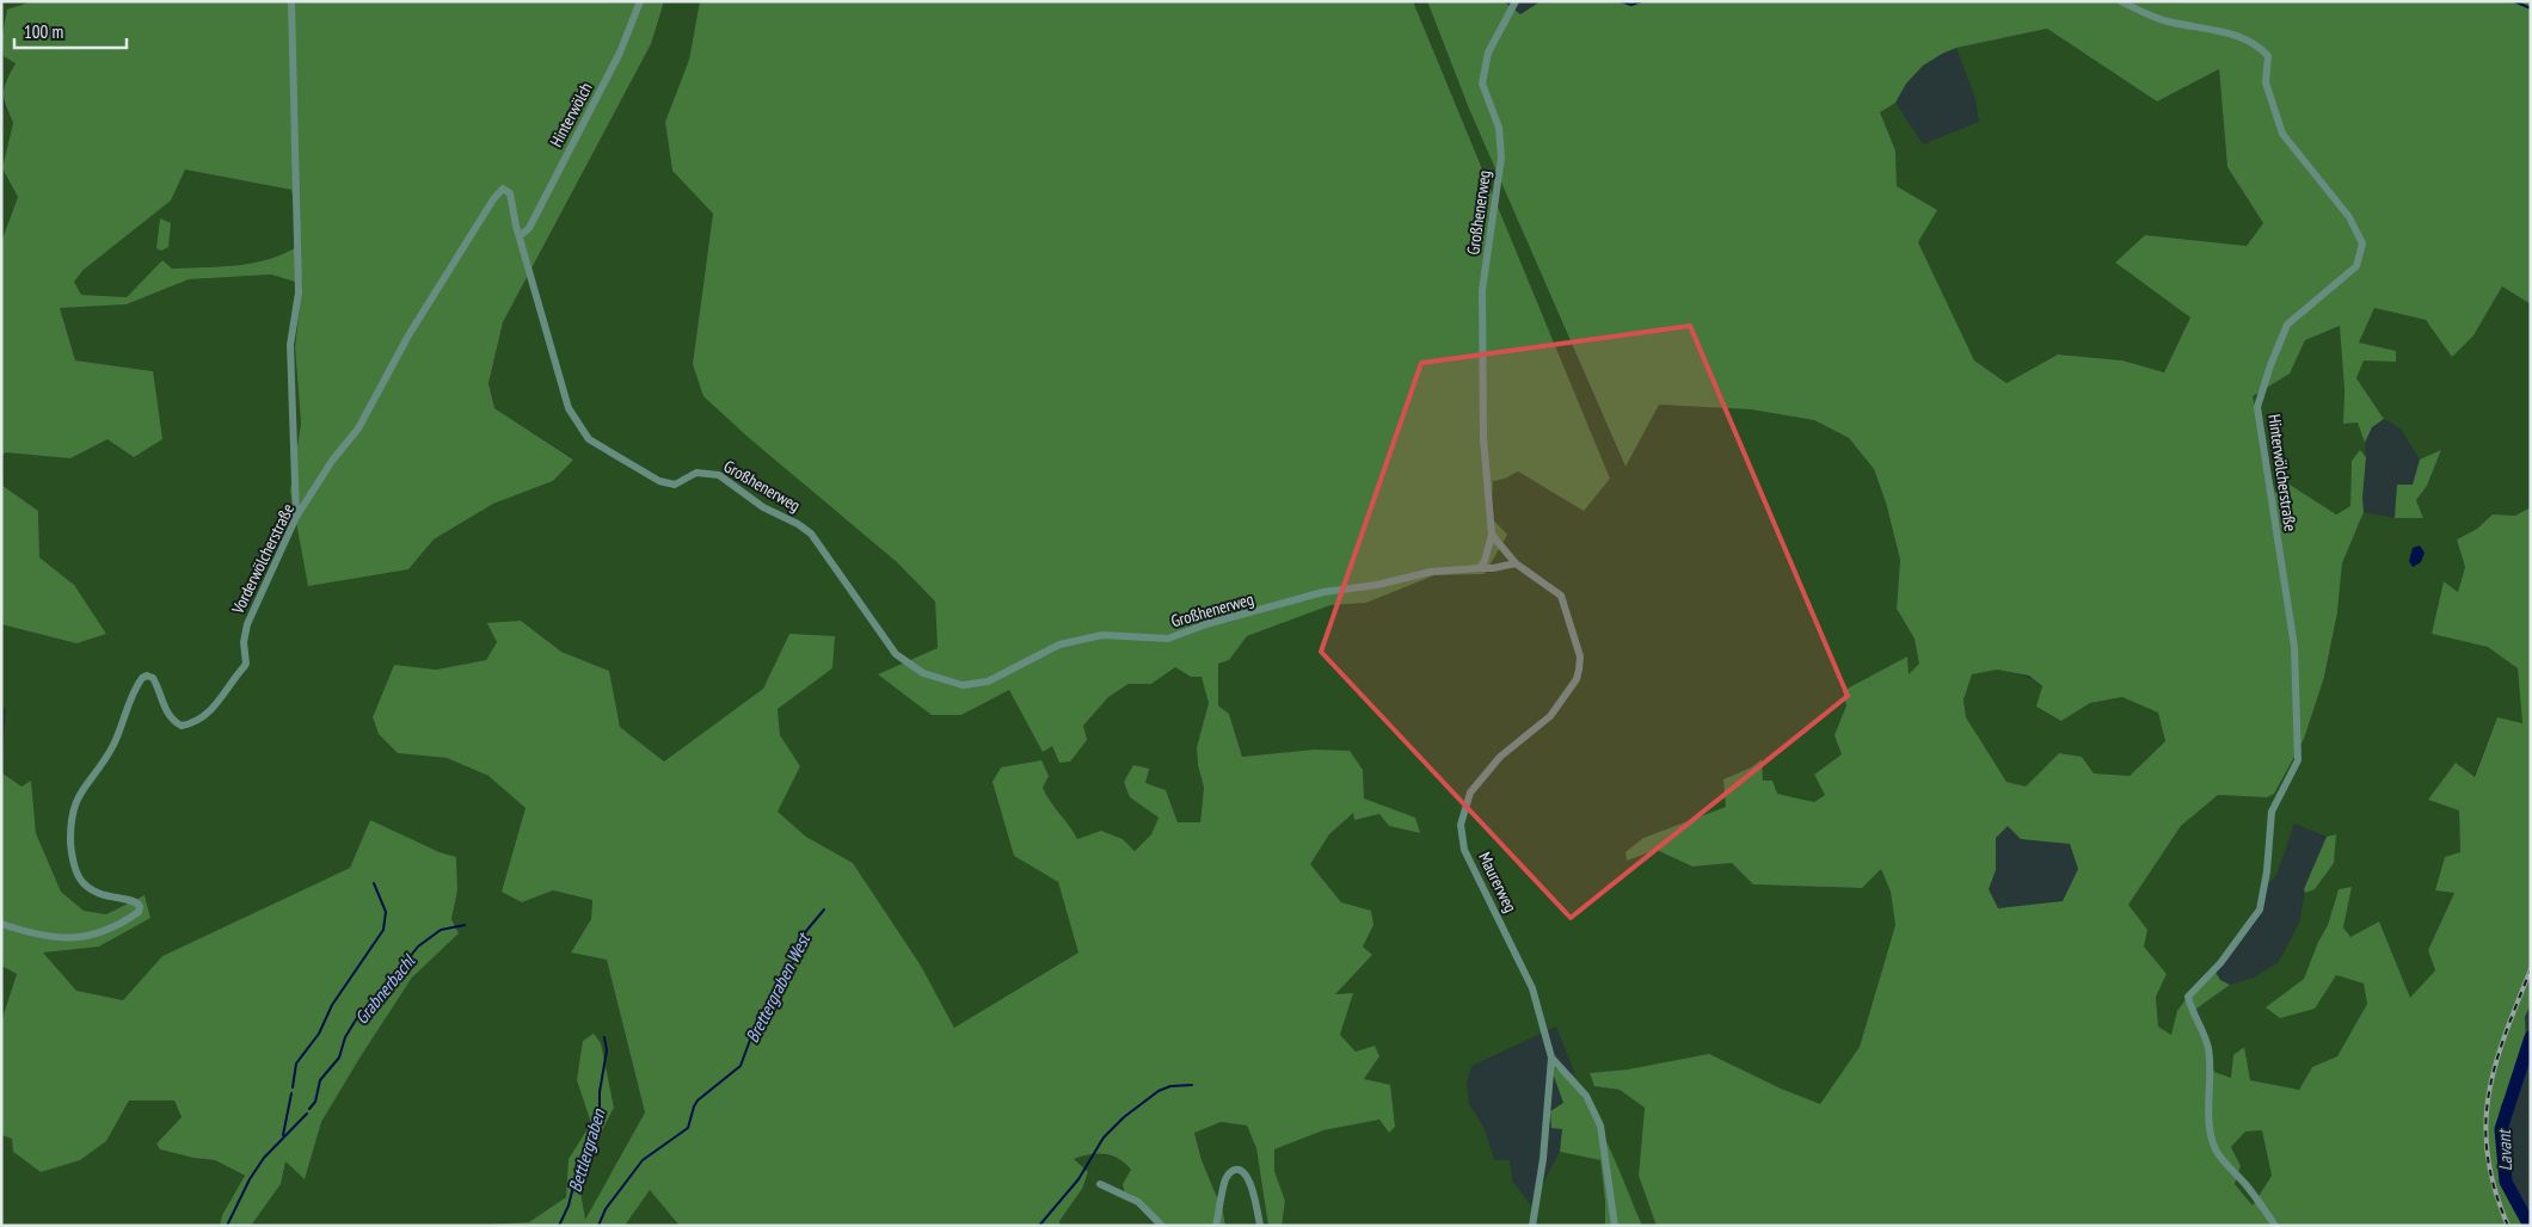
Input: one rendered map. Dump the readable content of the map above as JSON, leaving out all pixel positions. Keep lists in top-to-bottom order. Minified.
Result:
{"streets":{"street":["Hinterwölch","Großhenerweg","Hinterwölcherstraße","Vorderwölcherstraße","Maurerweg"]},"crossings":[["Hinterwölch","Großhenerweg"],["Hinterwölch","Vorderwölcherstraße"],["Großhenerweg","Vorderwölcherstraße"],["Großhenerweg","Maurerweg"]],"water":["Brettergraben West","Grabnerbachl","Bettlergraben","Lavant"],"scale_bar":"100 m"}
